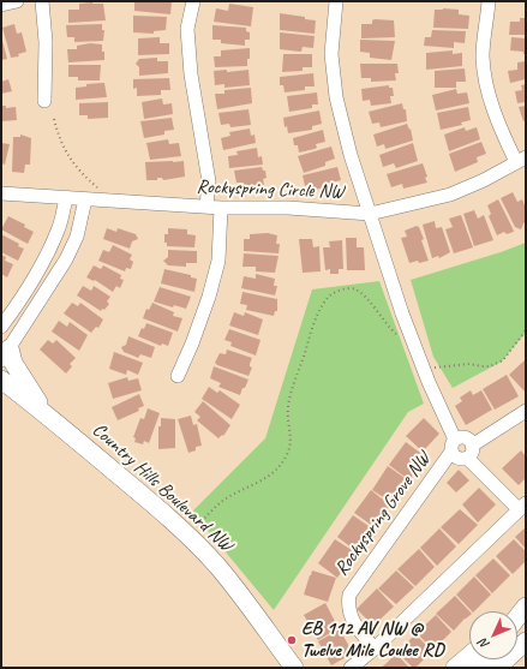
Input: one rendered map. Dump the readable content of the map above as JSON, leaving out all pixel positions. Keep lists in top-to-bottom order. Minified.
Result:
{"streets":{"main road":["Country Hills Boulevard NW"],"street":["Rockyspring Circle NW","Rockyspring Grove NW"]},"places":["EB 112 AV NW @ Twelve Mile Coulee RD"],"north":"bottom left"}
